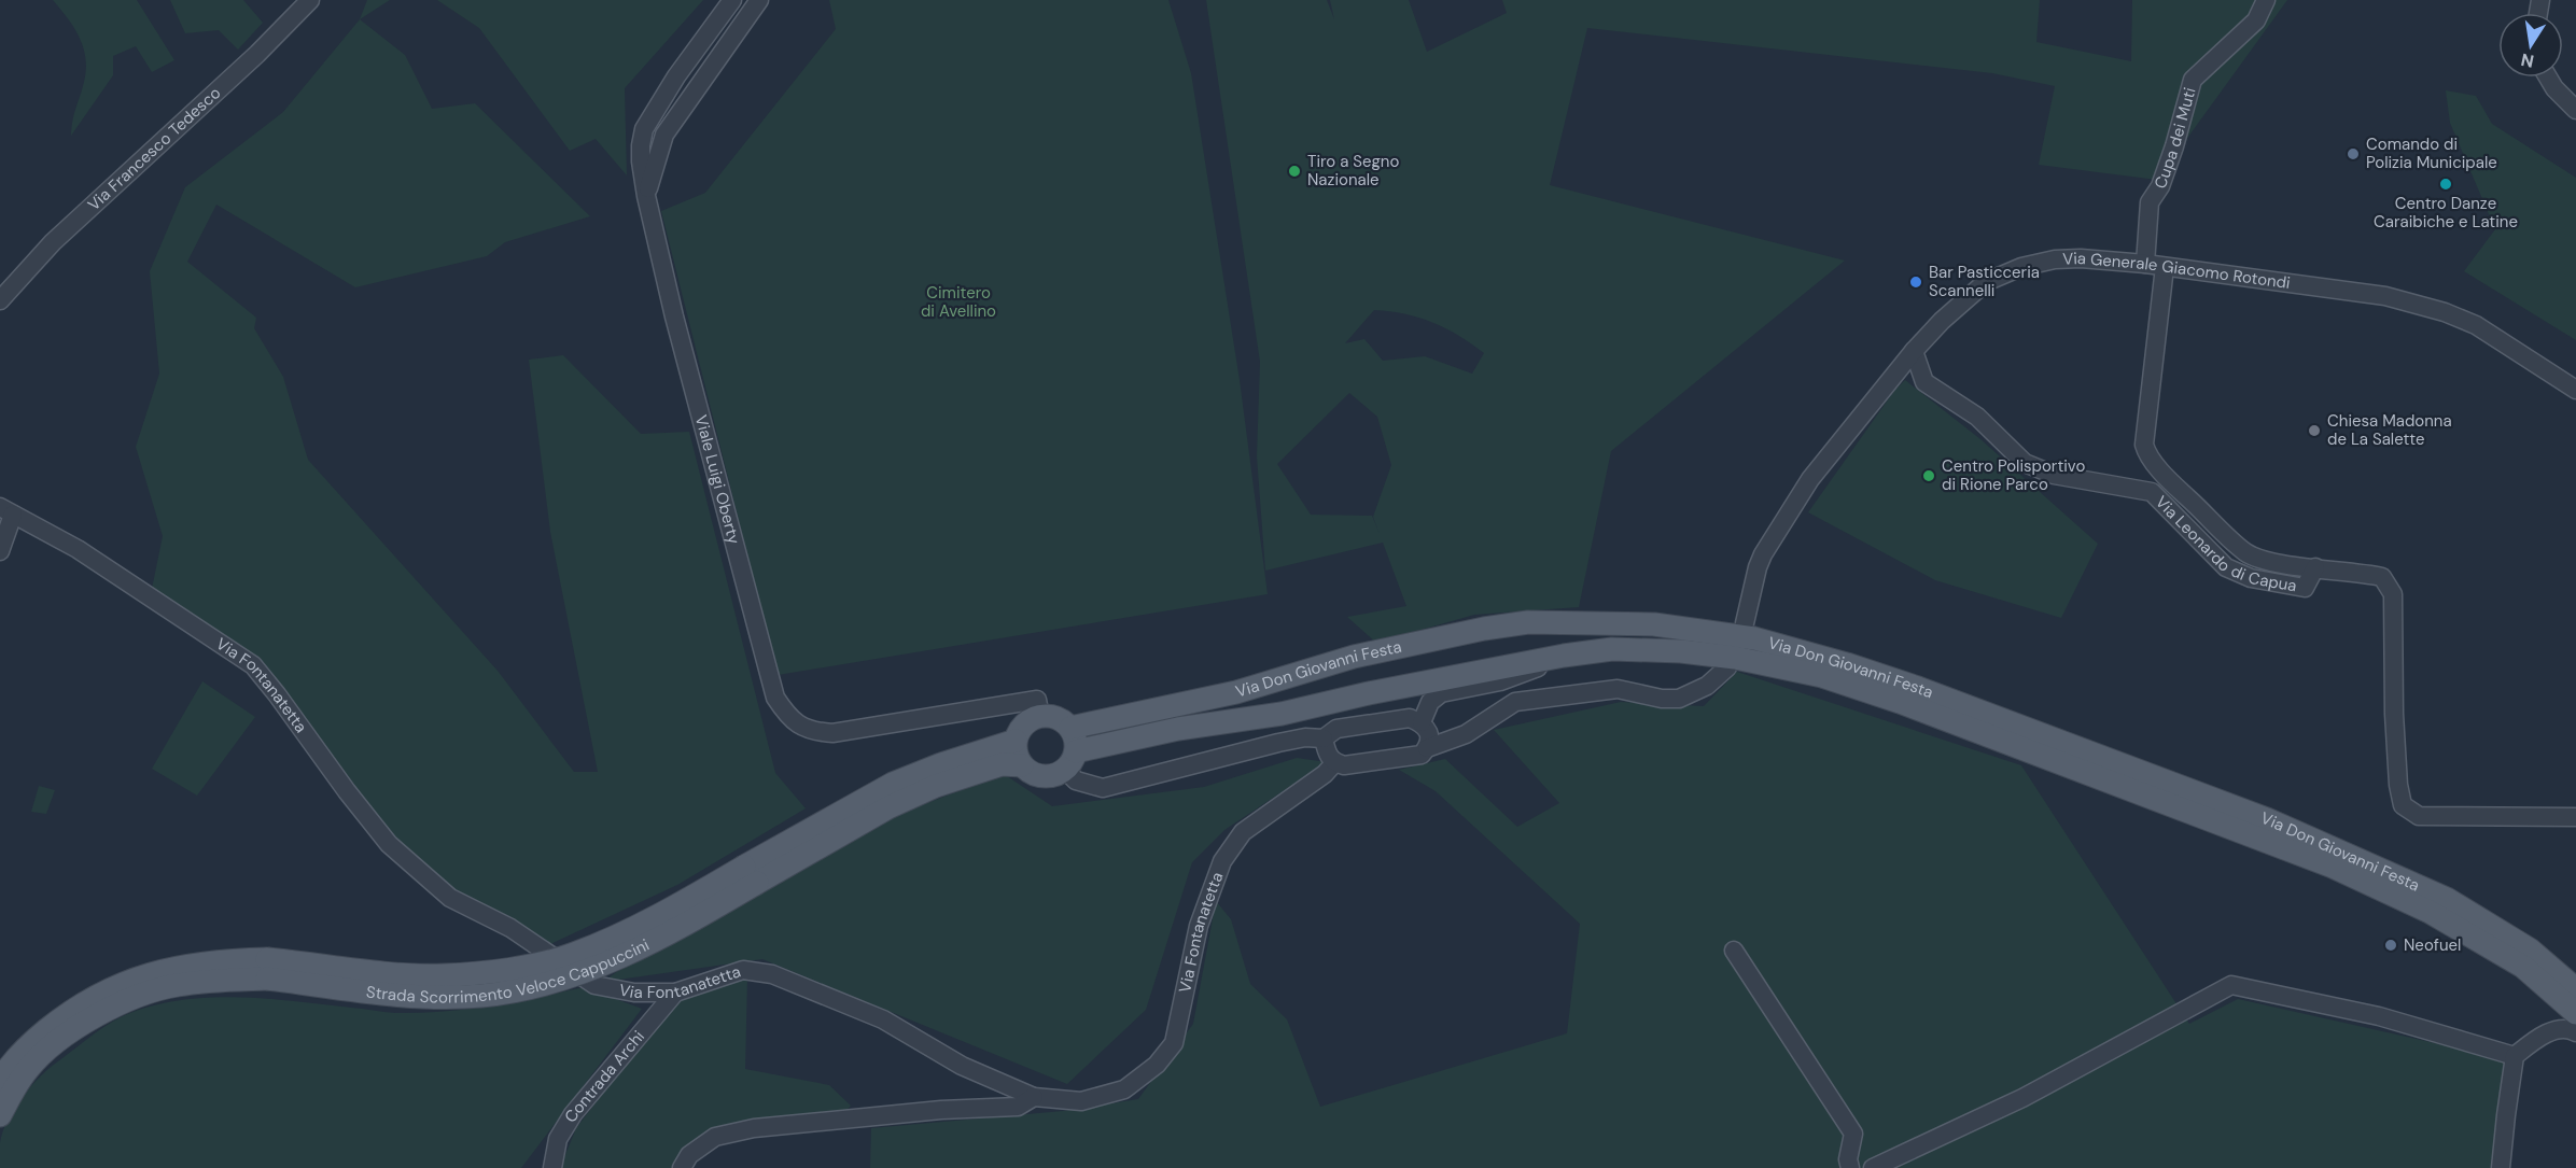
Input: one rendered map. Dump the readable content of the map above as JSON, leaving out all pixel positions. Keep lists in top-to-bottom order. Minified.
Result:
{"streets":{"main road":["Via Don Giovanni Festa","Strada Scorrimento Veloce Cappuccini"],"street":["Cupa dei Muti","Via Francesco Tedesco","Via Generale Giacomo Rotondi","Viale Luigi Oberty","Via Leonardo di Capua","Via Fontanatetta","Contrada Archi"]},"crossings":[["Cupa dei Muti","Via Generale Giacomo Rotondi"],["Via Generale Giacomo Rotondi","Via Leonardo di Capua"],["Viale Luigi Oberty","Via Don Giovanni Festa"],["Viale Luigi Oberty","Strada Scorrimento Veloce Cappuccini"],["Via Don Giovanni Festa","Strada Scorrimento Veloce Cappuccini"],["Via Fontanatetta","Contrada Archi"]],"parks":["Cimitero di Avellino"],"places":["Comando di Polizia Municipale","Tiro a Segno Nazionale","Centro Danze Caraibiche e Latine","Bar Pasticceria Scannelli","Chiesa Madonna de La Salette","Centro Polisportivo di Rione Parco","Neofuel"],"north":"bottom"}
